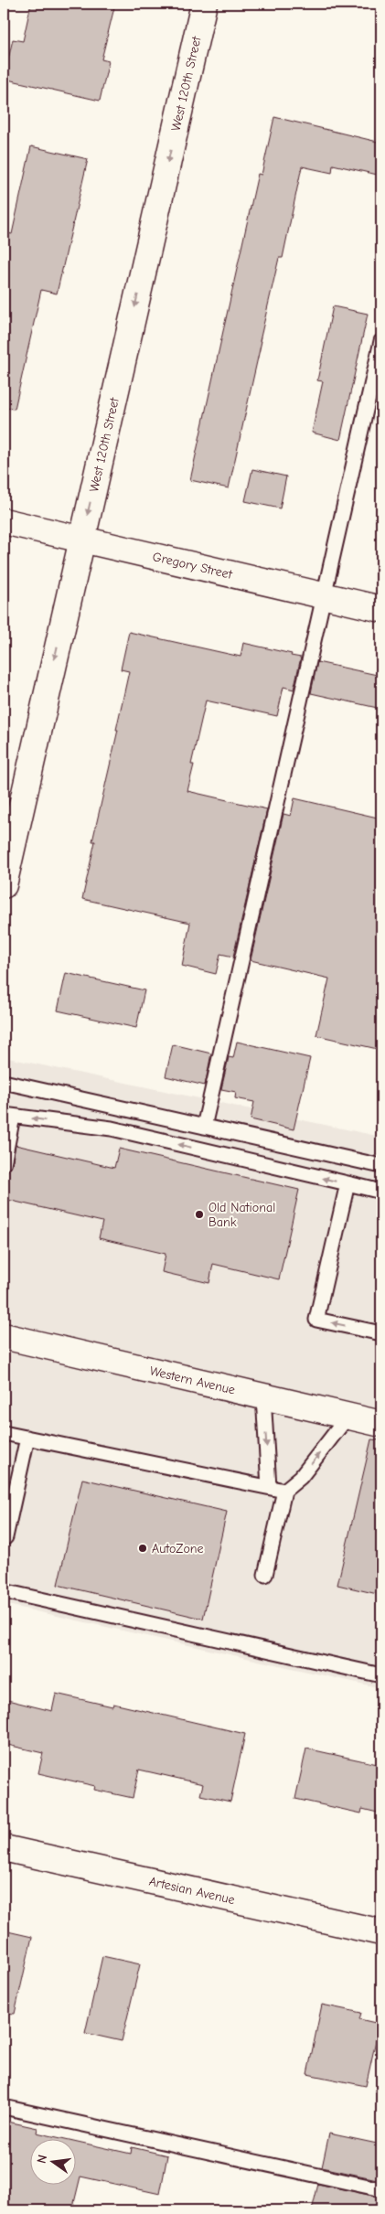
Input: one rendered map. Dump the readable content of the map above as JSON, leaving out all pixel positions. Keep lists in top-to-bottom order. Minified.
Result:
{"streets":{"street":["West 120th Street","Gregory Street","Western Avenue","Artesian Avenue"]},"crossings":[["West 120th Street","Gregory Street"]],"one_way":["West 120th Street"],"places":["Old National Bank","AutoZone"],"north":"left"}
